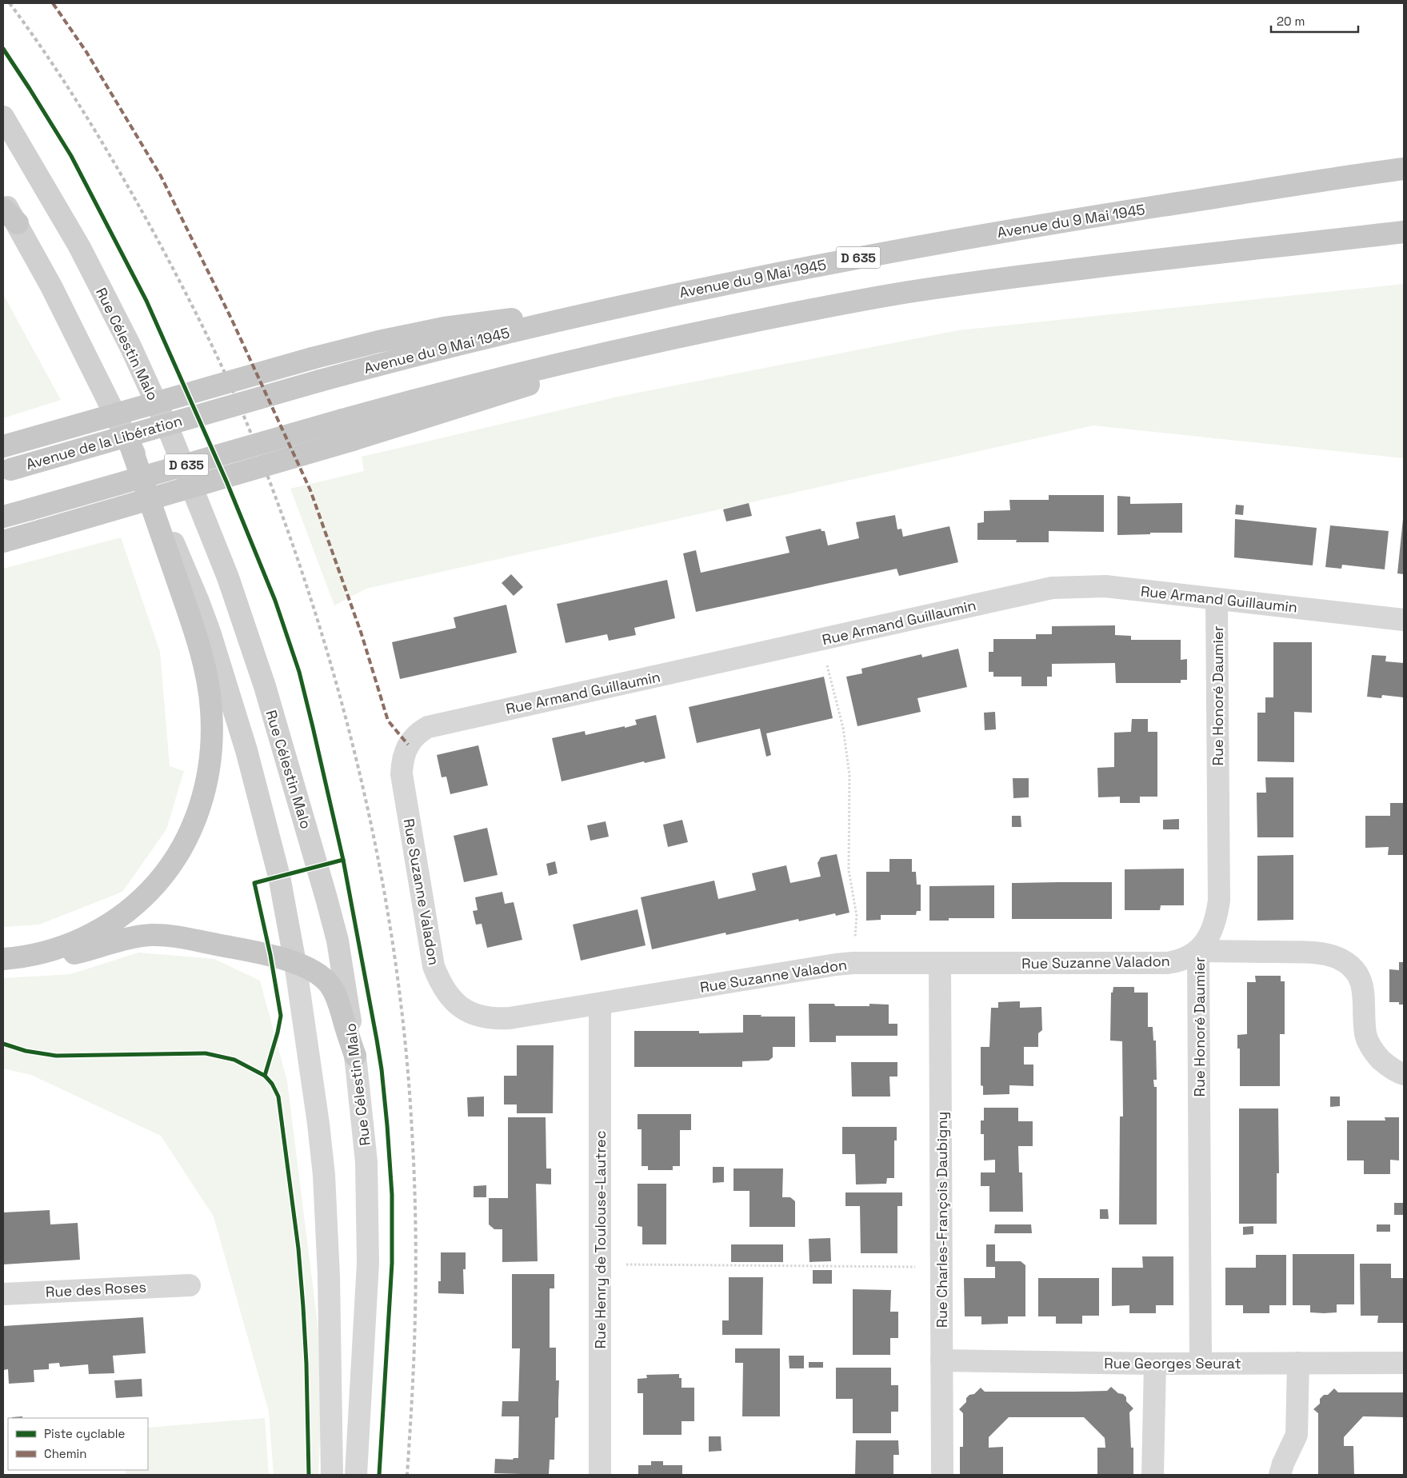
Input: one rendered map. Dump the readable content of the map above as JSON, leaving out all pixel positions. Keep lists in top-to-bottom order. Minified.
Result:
{"streets":{"highway":["Avenue du 9 Mai 1945","D 635","Avenue de la Libération"],"main road":["Rue Célestin Malo"],"street":["Rue Armand Guillaumin","Rue Honoré Daumier","Rue Suzanne Valadon","Rue Charles-François Daubigny","Rue Henry de Toulouse-Lautrec","Rue des Roses","Rue Georges Seurat"]},"crossings":[["Avenue du 9 Mai 1945","Avenue de la Libération"],["Rue Armand Guillaumin","Rue Honoré Daumier"],["Rue Armand Guillaumin","Rue Suzanne Valadon"],["Rue Honoré Daumier","Rue Suzanne Valadon"],["Rue Honoré Daumier","Rue Georges Seurat"],["Rue Suzanne Valadon","Rue Charles-François Daubigny"],["Rue Suzanne Valadon","Rue Henry de Toulouse-Lautrec"],["Rue Charles-François Daubigny","Rue Georges Seurat"]],"legend":["Piste cyclable","Chemin"],"scale_bar":"20 m"}
